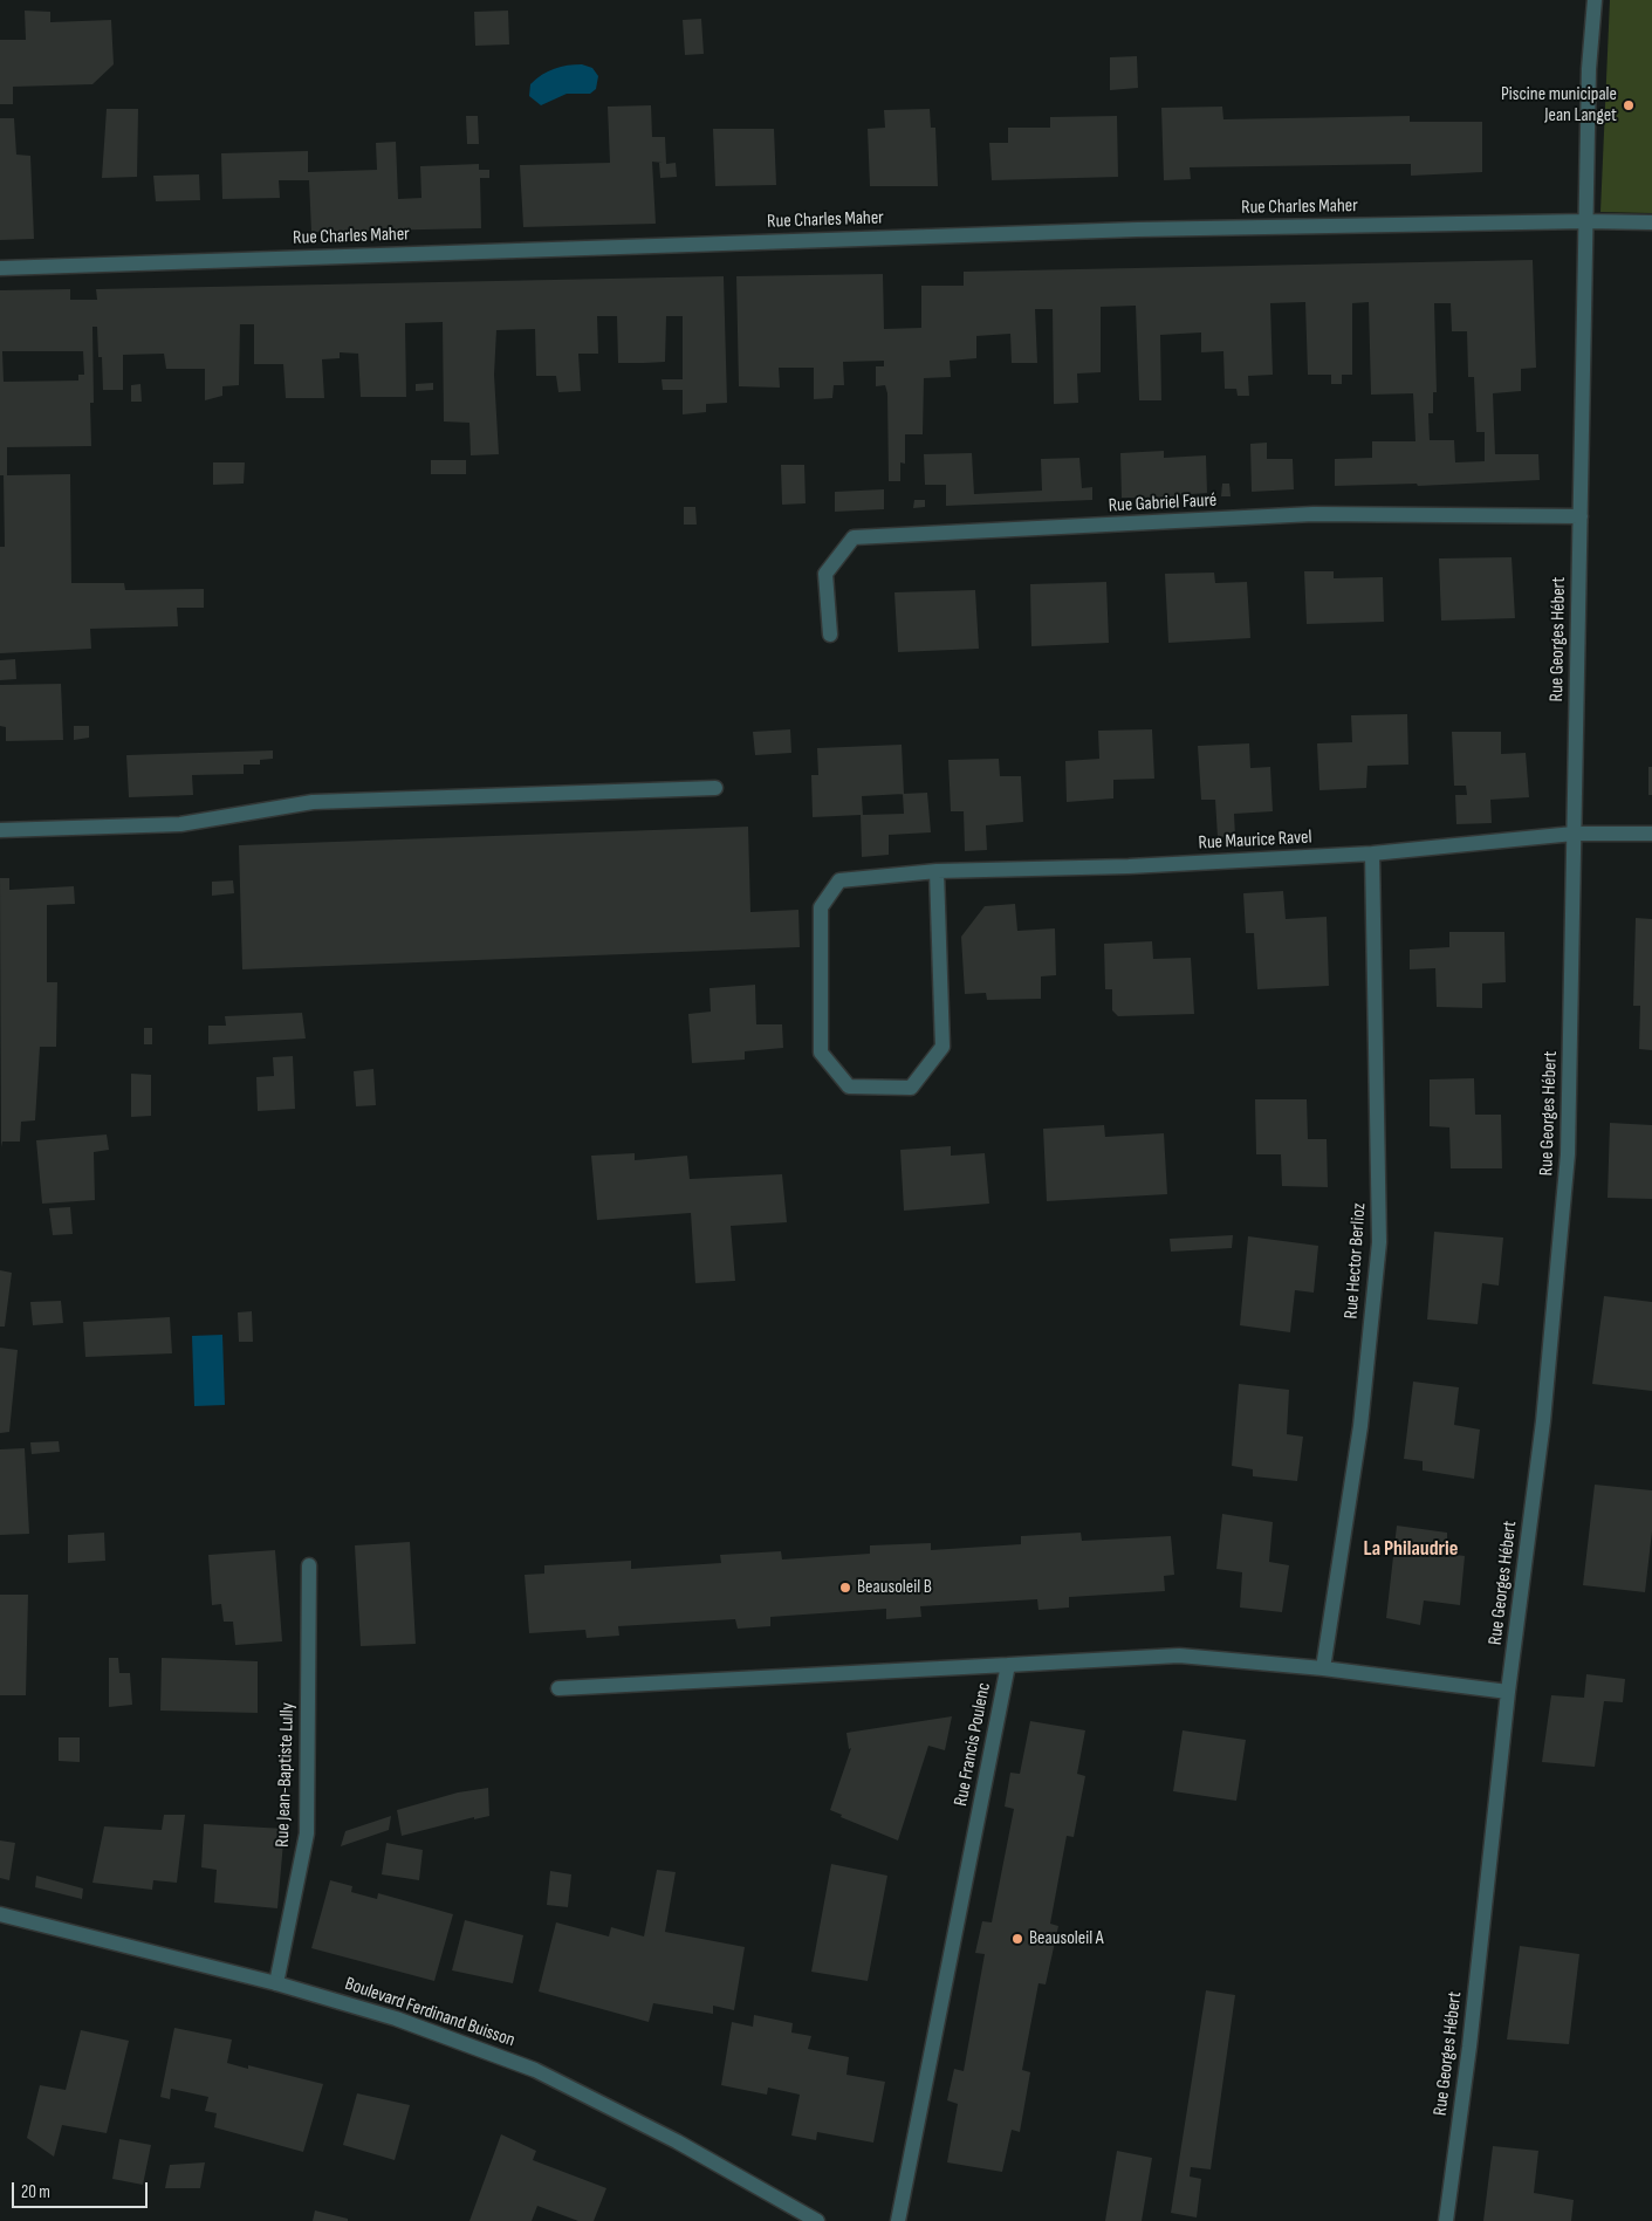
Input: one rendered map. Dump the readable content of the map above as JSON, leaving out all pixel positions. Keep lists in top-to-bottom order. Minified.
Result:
{"streets":{"street":["Rue Charles Maher","Rue Gabriel Fauré","Rue Georges Hébert","Rue Maurice Ravel","Rue Hector Berlioz","Rue Francis Poulenc","Rue Jean-Baptiste Lully","Boulevard Ferdinand Buisson"]},"crossings":[["Rue Charles Maher","Rue Georges Hébert"],["Rue Gabriel Fauré","Rue Georges Hébert"],["Rue Georges Hébert","Rue Maurice Ravel"],["Rue Georges Hébert","Rue Francis Poulenc"],["Rue Maurice Ravel","Rue Hector Berlioz"],["Rue Hector Berlioz","Rue Francis Poulenc"],["Rue Jean-Baptiste Lully","Boulevard Ferdinand Buisson"]],"districts":["La Philaudrie"],"places":["Piscine municipale Jean Langet","Beausoleil B","Beausoleil A"],"scale_bar":"20 m"}
